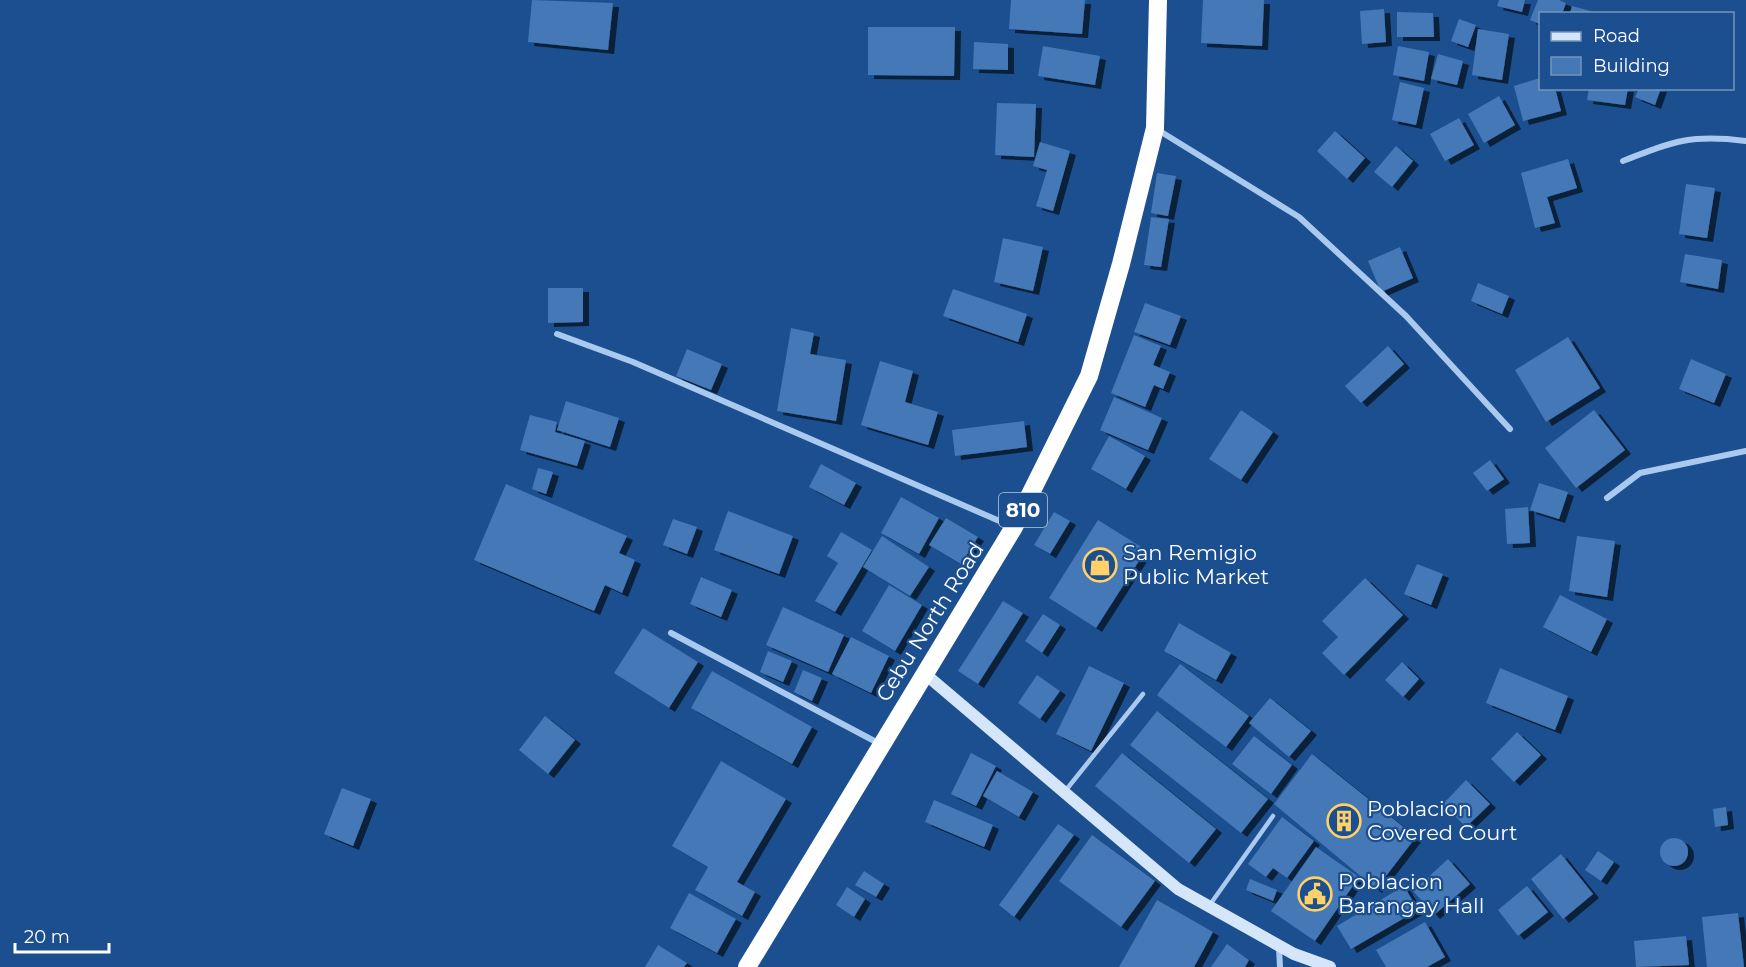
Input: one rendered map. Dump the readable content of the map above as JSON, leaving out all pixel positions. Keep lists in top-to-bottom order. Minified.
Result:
{"streets":{"highway":["810","Cebu North Road"]},"places":{"shop":["San Remigio Public Market"],"building":["Poblacion Covered Court"],"public building":["Poblacion Barangay Hall"]},"legend":["Road","Building"],"scale_bar":"20 m"}
